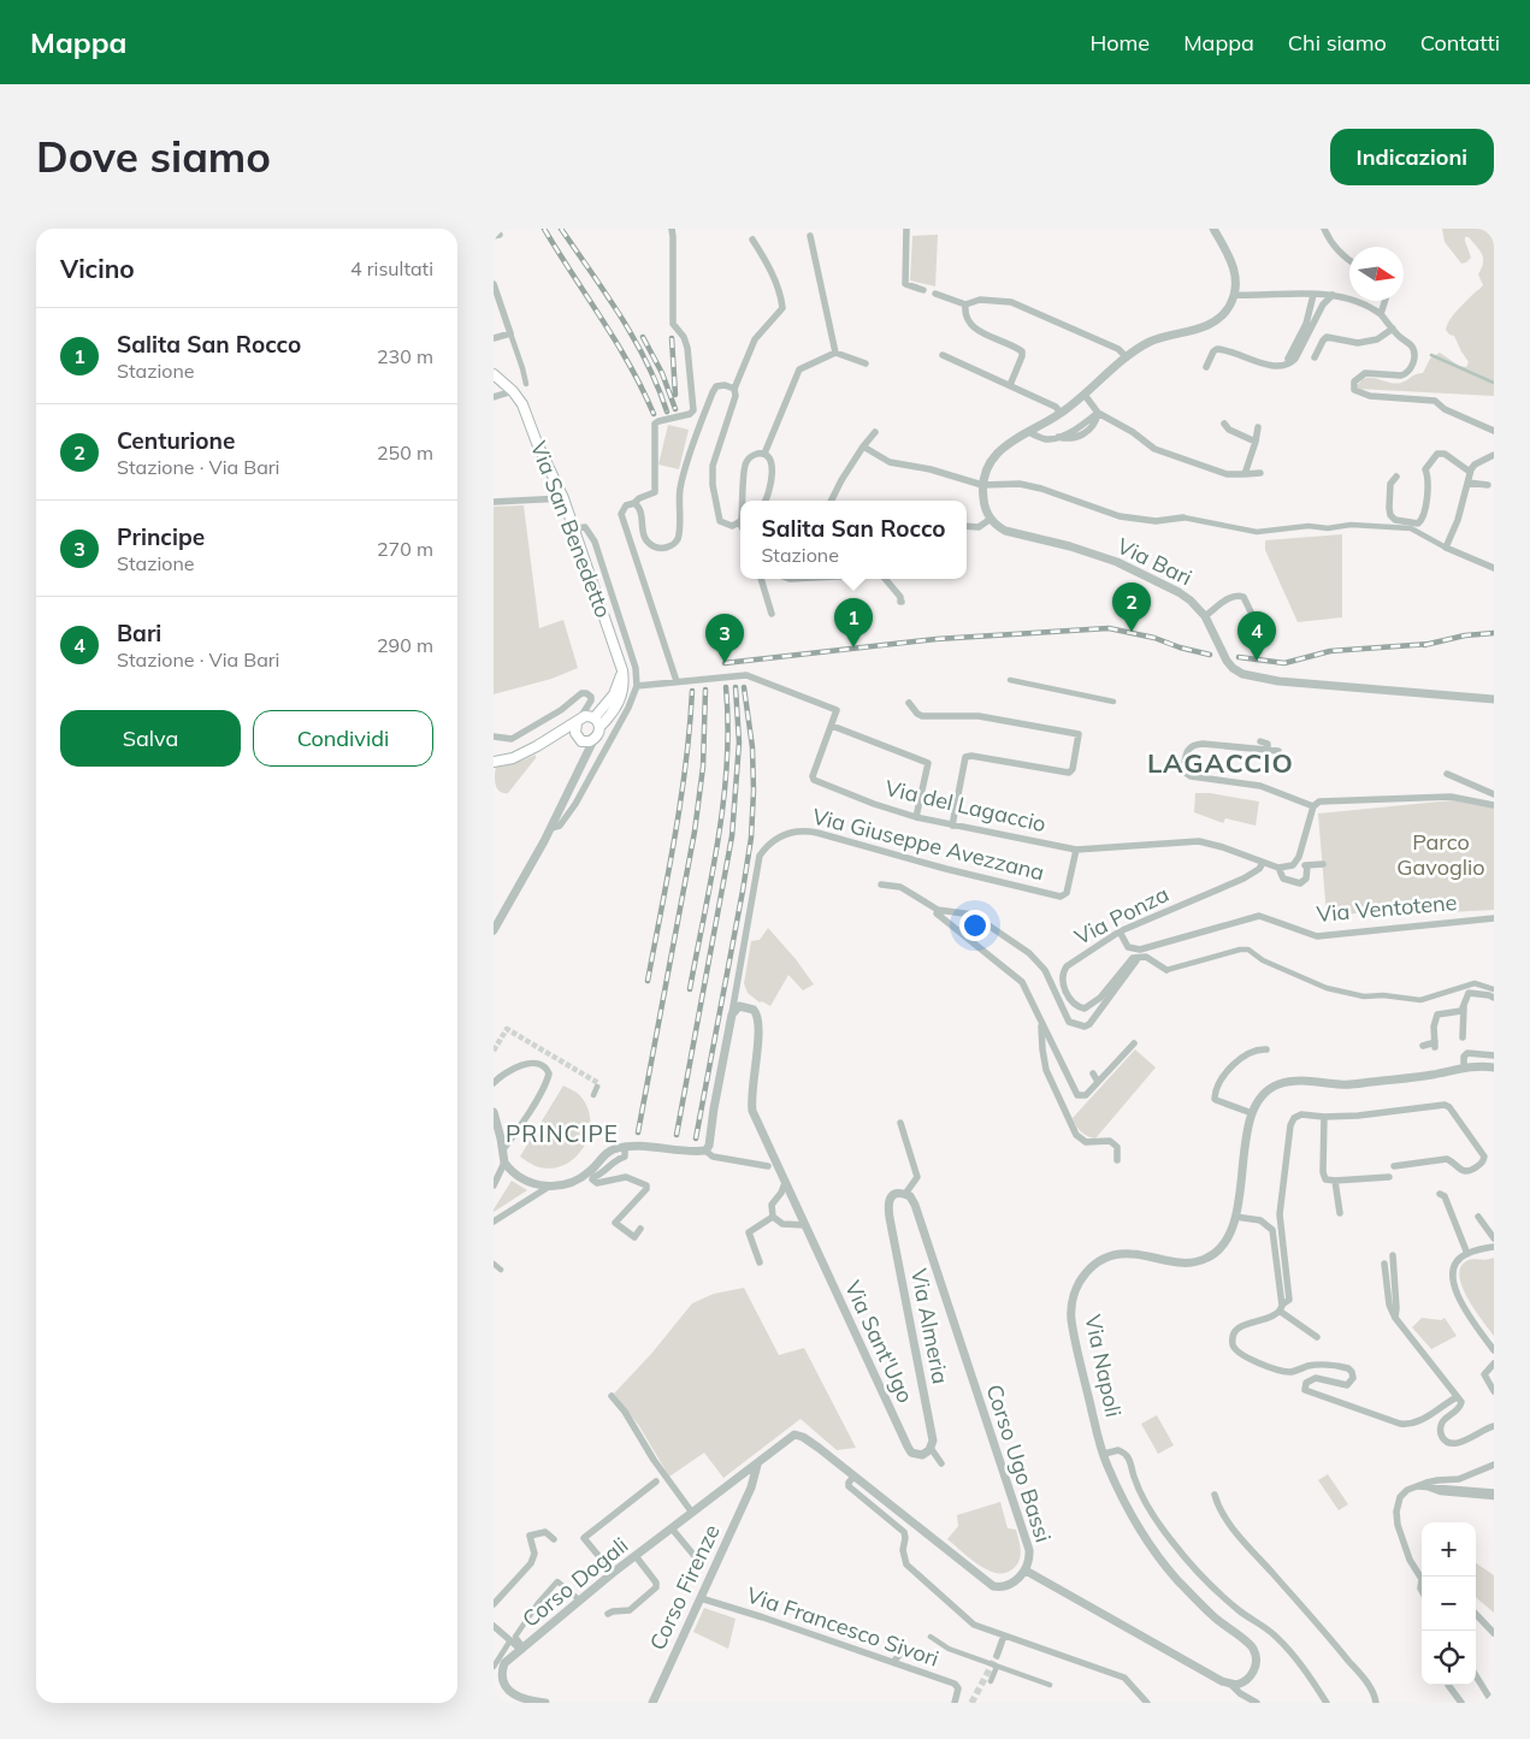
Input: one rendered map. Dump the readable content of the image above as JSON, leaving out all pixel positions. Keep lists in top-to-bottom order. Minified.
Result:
{"streets":{"main road":["Via San Benedetto"],"street":["Via Bari","Via del Lagaccio","Via Giuseppe Avezzana","Via Ventotene","Via Ponza","Via Almeria","Via Sant'Ugo","Via Napoli","Corso Ugo Bassi","Corso Dogali","Corso Firenze","Via Francesco Sivori"]},"crossings":[["Via del Lagaccio","Via Giuseppe Avezzana"],["Via del Lagaccio","Via Ponza"],["Via Ventotene","Via Ponza"],["Via Almeria","Via Sant'Ugo"],["Via Almeria","Corso Ugo Bassi"],["Corso Ugo Bassi","Corso Dogali"],["Corso Ugo Bassi","Corso Firenze"],["Corso Dogali","Corso Firenze"],["Corso Firenze","Via Francesco Sivori"]],"districts":["LAGACCIO","PRINCIPE"],"parks":["Parco Gavoglio"],"north":"right","page":{"header":"Mappa","nav":["Home","Mappa","Chi siamo","Contatti"],"buttons":["Indicazioni",["Salva","Condividi"]],"title":"Dove siamo","heading":["Vicino","4 risultati"],"list":[{"mark":"1","name":"Salita San Rocco","note":"Stazione","value":"230 m"},{"mark":"2","name":"Centurione","note":"Stazione · Via Bari","value":"250 m"},{"mark":"3","name":"Principe","note":"Stazione","value":"270 m"},{"mark":"4","name":"Bari","note":"Stazione · Via Bari","value":"290 m"}],"popup":["Salita San Rocco","Stazione"],"pins":["2","1","4","3"],"map_buttons":["+","−"]}}
